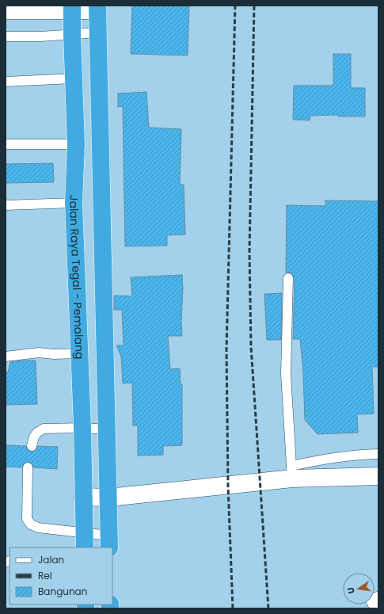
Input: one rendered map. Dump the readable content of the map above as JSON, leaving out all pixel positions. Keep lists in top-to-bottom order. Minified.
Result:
{"streets":{"highway":["Jalan Raya Tegal - Pemalang"]},"legend":["Jalan","Rel","Bangunan"],"north":"left"}
